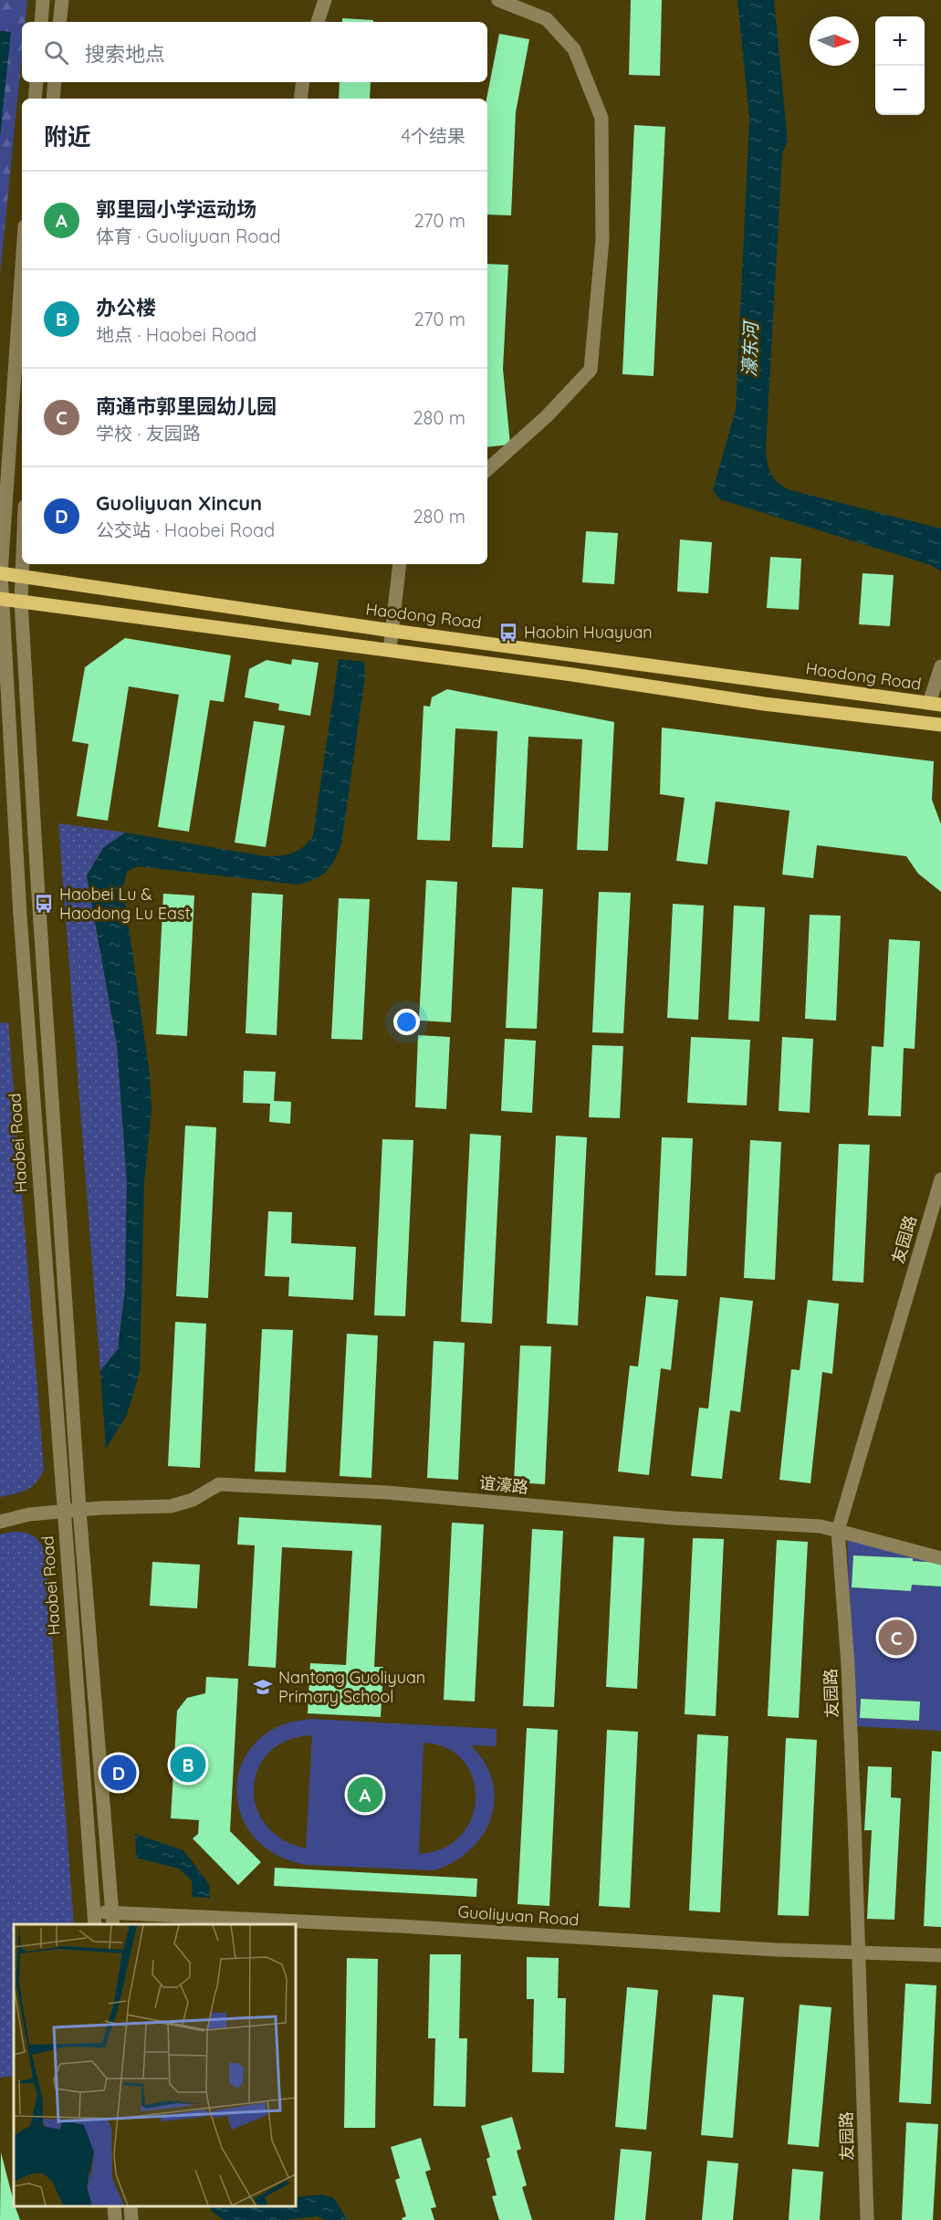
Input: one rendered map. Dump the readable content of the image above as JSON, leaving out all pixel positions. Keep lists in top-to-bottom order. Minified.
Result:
{"streets":{"main road":["Haodong Road"],"street":["Haobei Road","友园路","谊濠路","Guoliyuan Road"]},"crossings":[["Haodong Road","Haobei Road"],["Haobei Road","谊濠路"],["Haobei Road","Guoliyuan Road"],["友园路","谊濠路"],["友园路","Guoliyuan Road"]],"water":["濠东河"],"places":{"bus stop":["Haobin Huayuan","Haobei Lu & Haodong Lu East"],"school or university":["Nantong Guoliyuan Primary School"]},"north":"right","page":{"map_buttons":["+","−"],"search":"搜索地点","heading":["附近","4个结果"],"list":[{"mark":"A","name":"郭里园小学运动场","note":"体育 · Guoliyuan Road","value":"270 m"},{"mark":"B","name":"办公楼","note":"地点 · Haobei Road","value":"270 m"},{"mark":"C","name":"南通市郭里园幼儿园","note":"学校 · 友园路","value":"280 m"},{"mark":"D","name":"Guoliyuan Xincun","note":"公交站 · Haobei Road","value":"280 m"}],"pins":["C","B","D","A"]}}
